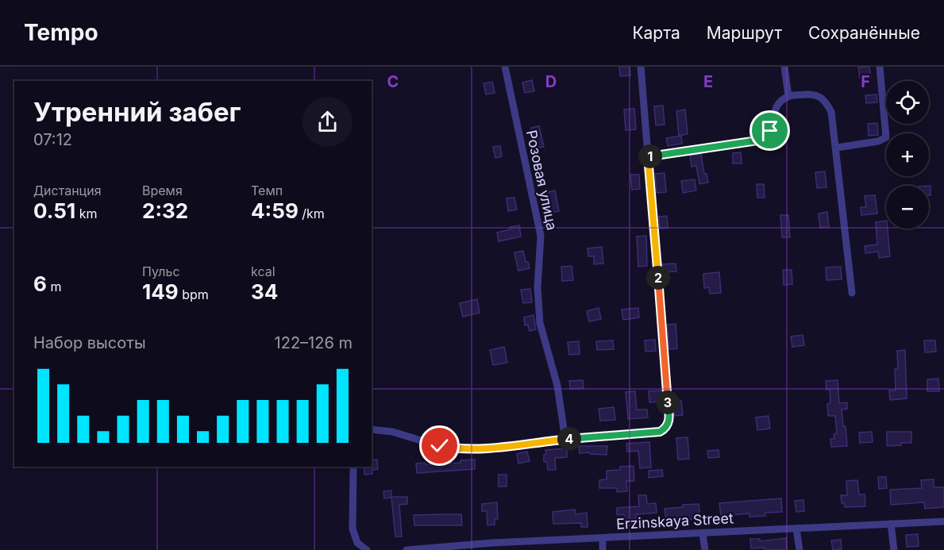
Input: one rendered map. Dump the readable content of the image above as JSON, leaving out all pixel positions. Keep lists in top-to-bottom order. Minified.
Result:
{"streets":{"street":["Розовая улица","Erzinskaya Street"]},"page":{"header":"Tempo","nav":["Карта","Маршрут","Сохранённые"],"map_buttons":["+","−"],"heading":["Утренний забег","07:12"],"pins":["1","2","3","4"],"stats":[["Дистанция","0.51 km"],["Время","2:32"],["Темп","4:59 /km"],["6 m"],["Пульс","149 bpm"],["kcal","34"]],"chart":["Набор высоты","122–126 m"]},"grid":{"columns":["C","D","E","F"]}}
